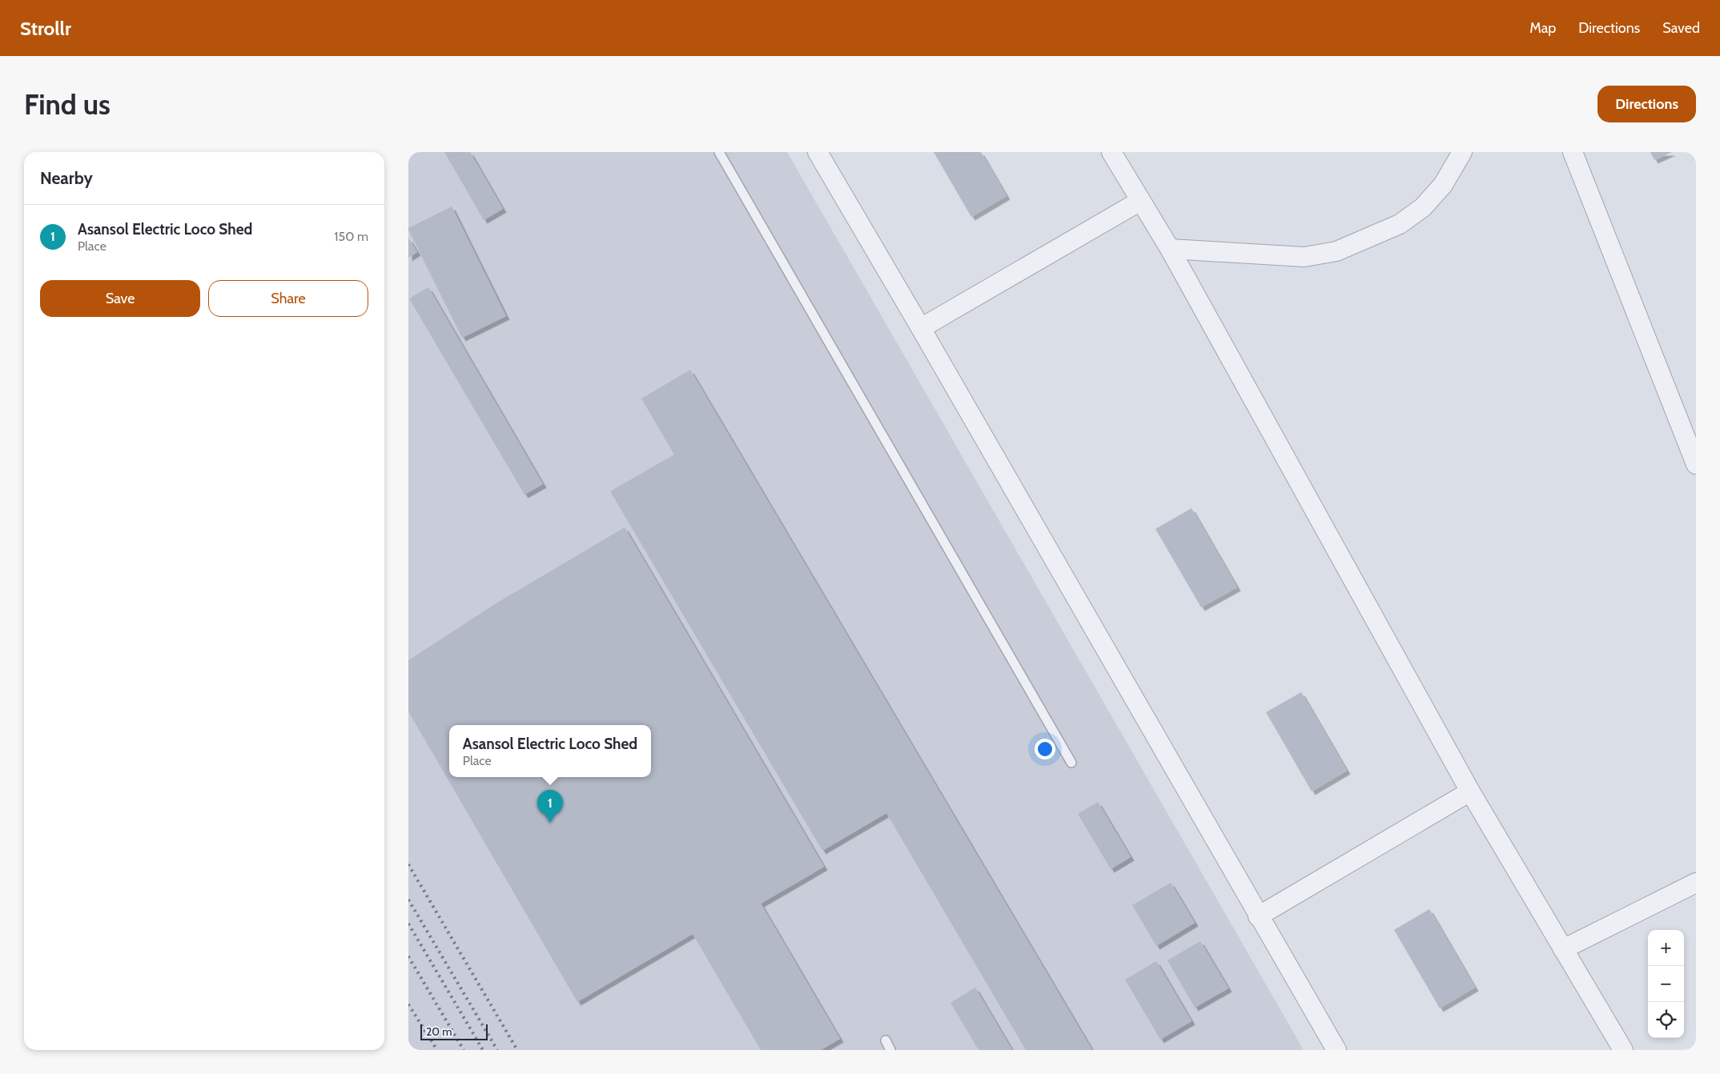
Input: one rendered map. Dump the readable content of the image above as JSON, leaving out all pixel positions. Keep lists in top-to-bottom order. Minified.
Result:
{"scale_bar":"20 m","page":{"header":"Strollr","nav":["Map","Directions","Saved"],"buttons":["Directions",["Save","Share"]],"title":"Find us","heading":"Nearby","list":[{"mark":"1","name":"Asansol Electric Loco Shed","note":"Place","value":"150 m"}],"popup":["Asansol Electric Loco Shed","Place"],"pins":"1","map_buttons":["+","−"],"scale":"20 m"}}
